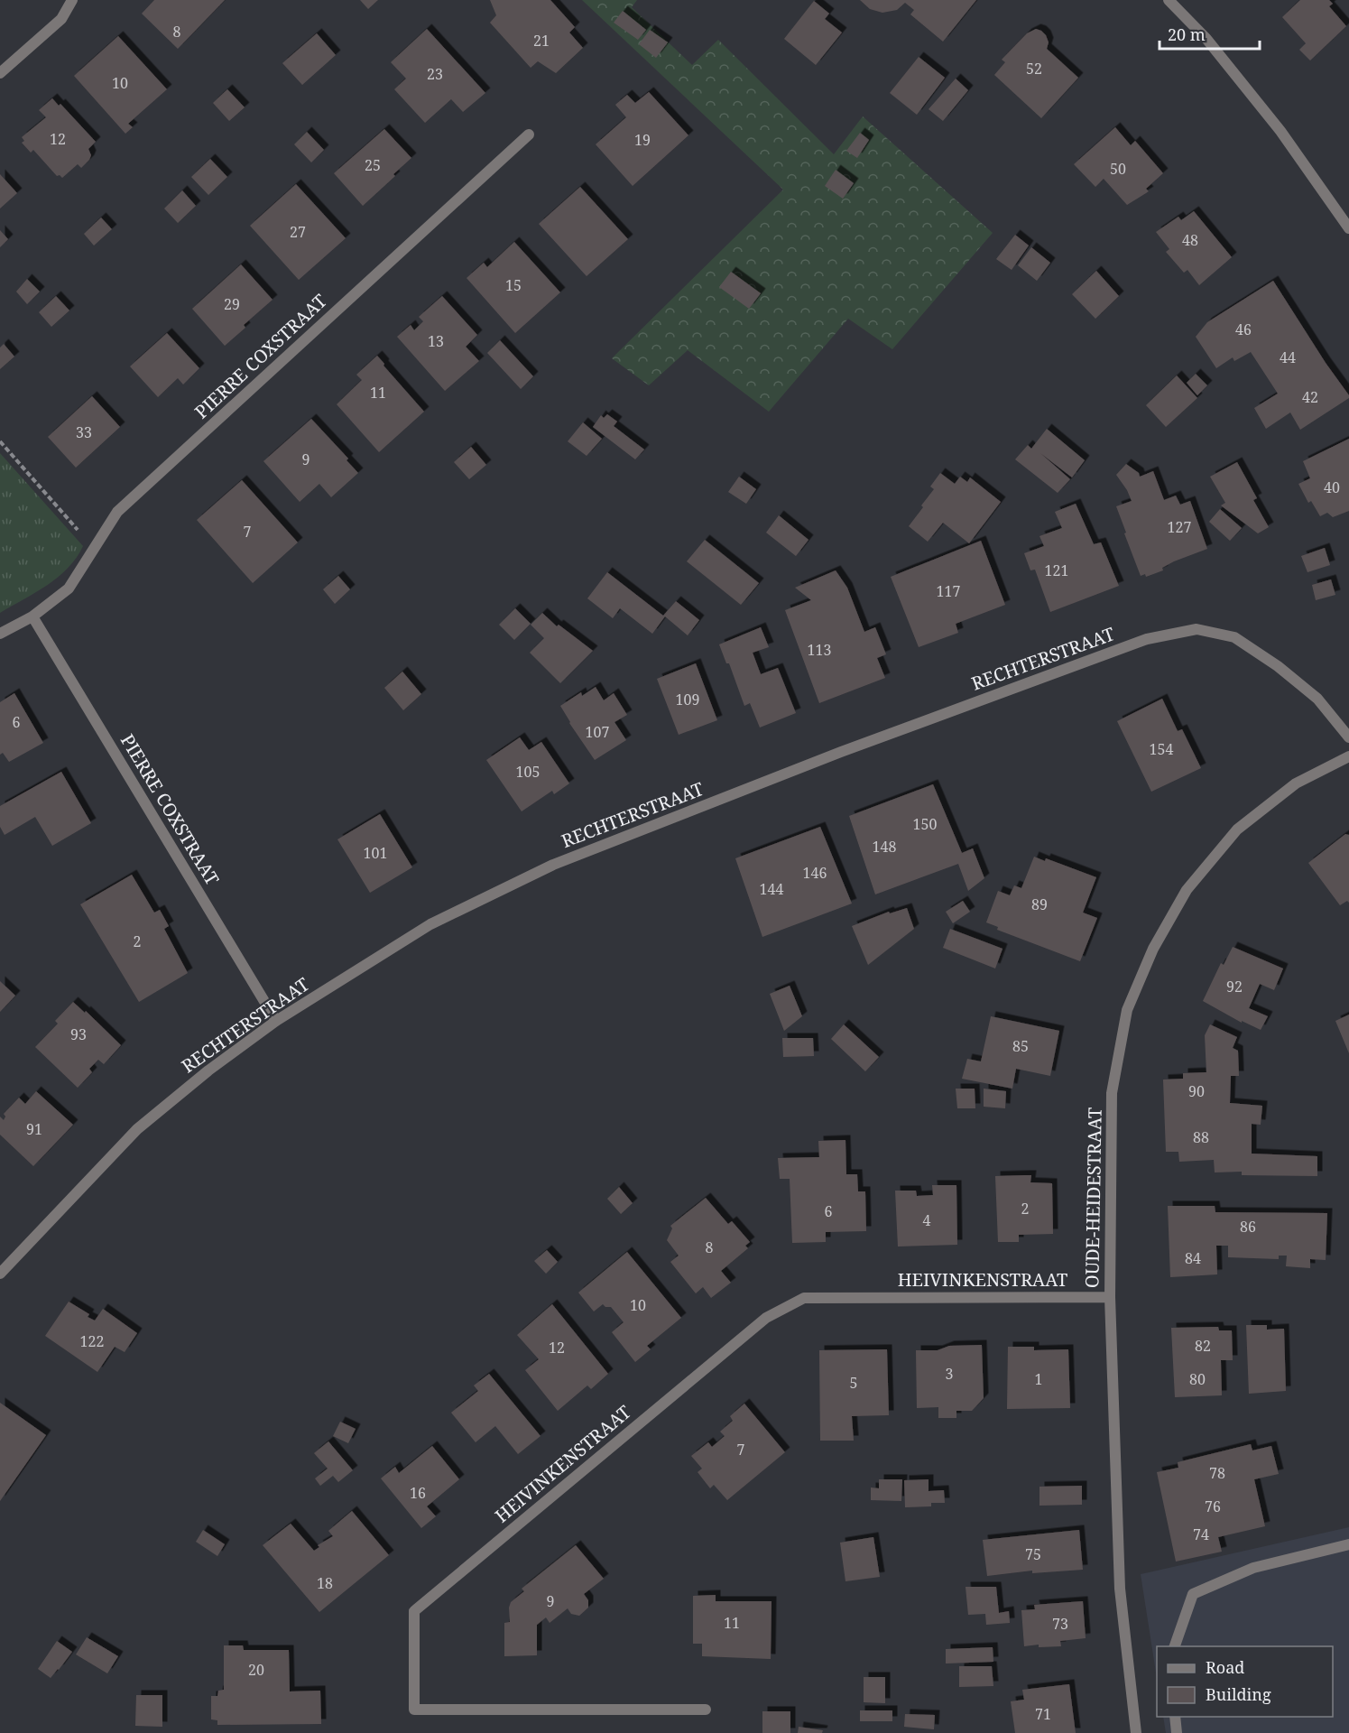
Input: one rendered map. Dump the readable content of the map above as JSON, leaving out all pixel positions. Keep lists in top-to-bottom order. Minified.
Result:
{"streets":{"street":["PIERRE COXSTRAAT","RECHTERSTRAAT","OUDE-HEIDESTRAAT","HEIVINKENSTRAAT"]},"crossings":[["PIERRE COXSTRAAT","RECHTERSTRAAT"],["OUDE-HEIDESTRAAT","HEIVINKENSTRAAT"]],"house_numbers":["8","21","52","23","10","12","19","25","50","27","48","15","29","46","13","44","11","42","33","9","40","127","7","121","117","113","109","6","107","154","105","150","148","101","146","144","89","2","92","93","85","90","91","88","2","6","4","86","8","84","10","122","82","12","3","1","80","5","7","78","16","76","74","75","18","9","11","73","20","71"],"legend":["Road","Building"],"scale_bar":"20 m"}
